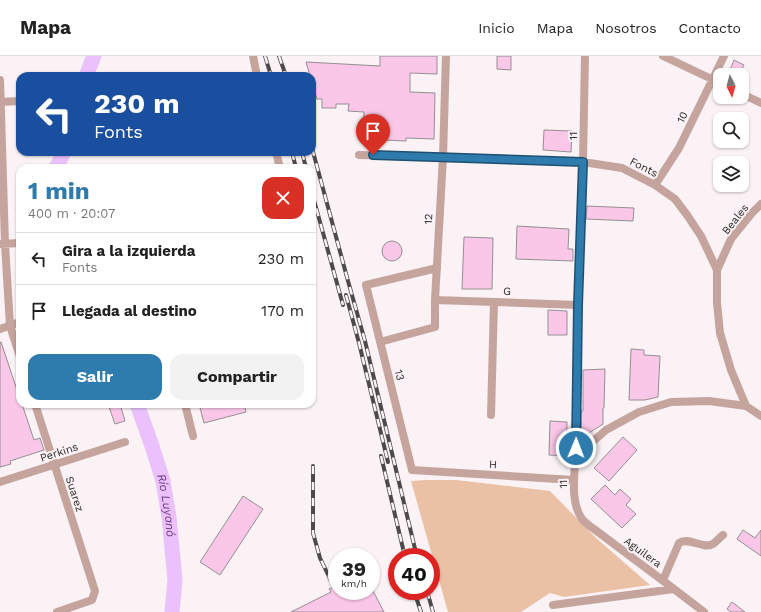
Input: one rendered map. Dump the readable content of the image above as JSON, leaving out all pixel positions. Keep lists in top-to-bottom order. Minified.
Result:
{"streets":{"street":["10","11","Fonts","12","Beales","G","13","Perkins","H","Suarez","Aguilera"]},"crossings":[["10","Fonts"],["11","Fonts"],["11","G"],["11","H"],["11","Aguilera"],["Fonts","12"],["Fonts","Beales"],["12","G"],["12","13"],["13","H"],["Perkins","Suarez"]],"water":["Río Luyanó"],"north":"bottom","page":{"header":"Mapa","nav":["Inicio","Mapa","Nosotros","Contacto"],"turn":["230 m","Fonts"],"heading":["1 min","400 m · 20:07"],"list":[{"name":"Gira a la izquierda","note":"Fonts","value":"230 m"},{"name":"Llegada al destino","value":"170 m"}],"buttons":["Salir","Compartir"],"speed":"39 km/h","limit":"40"}}
